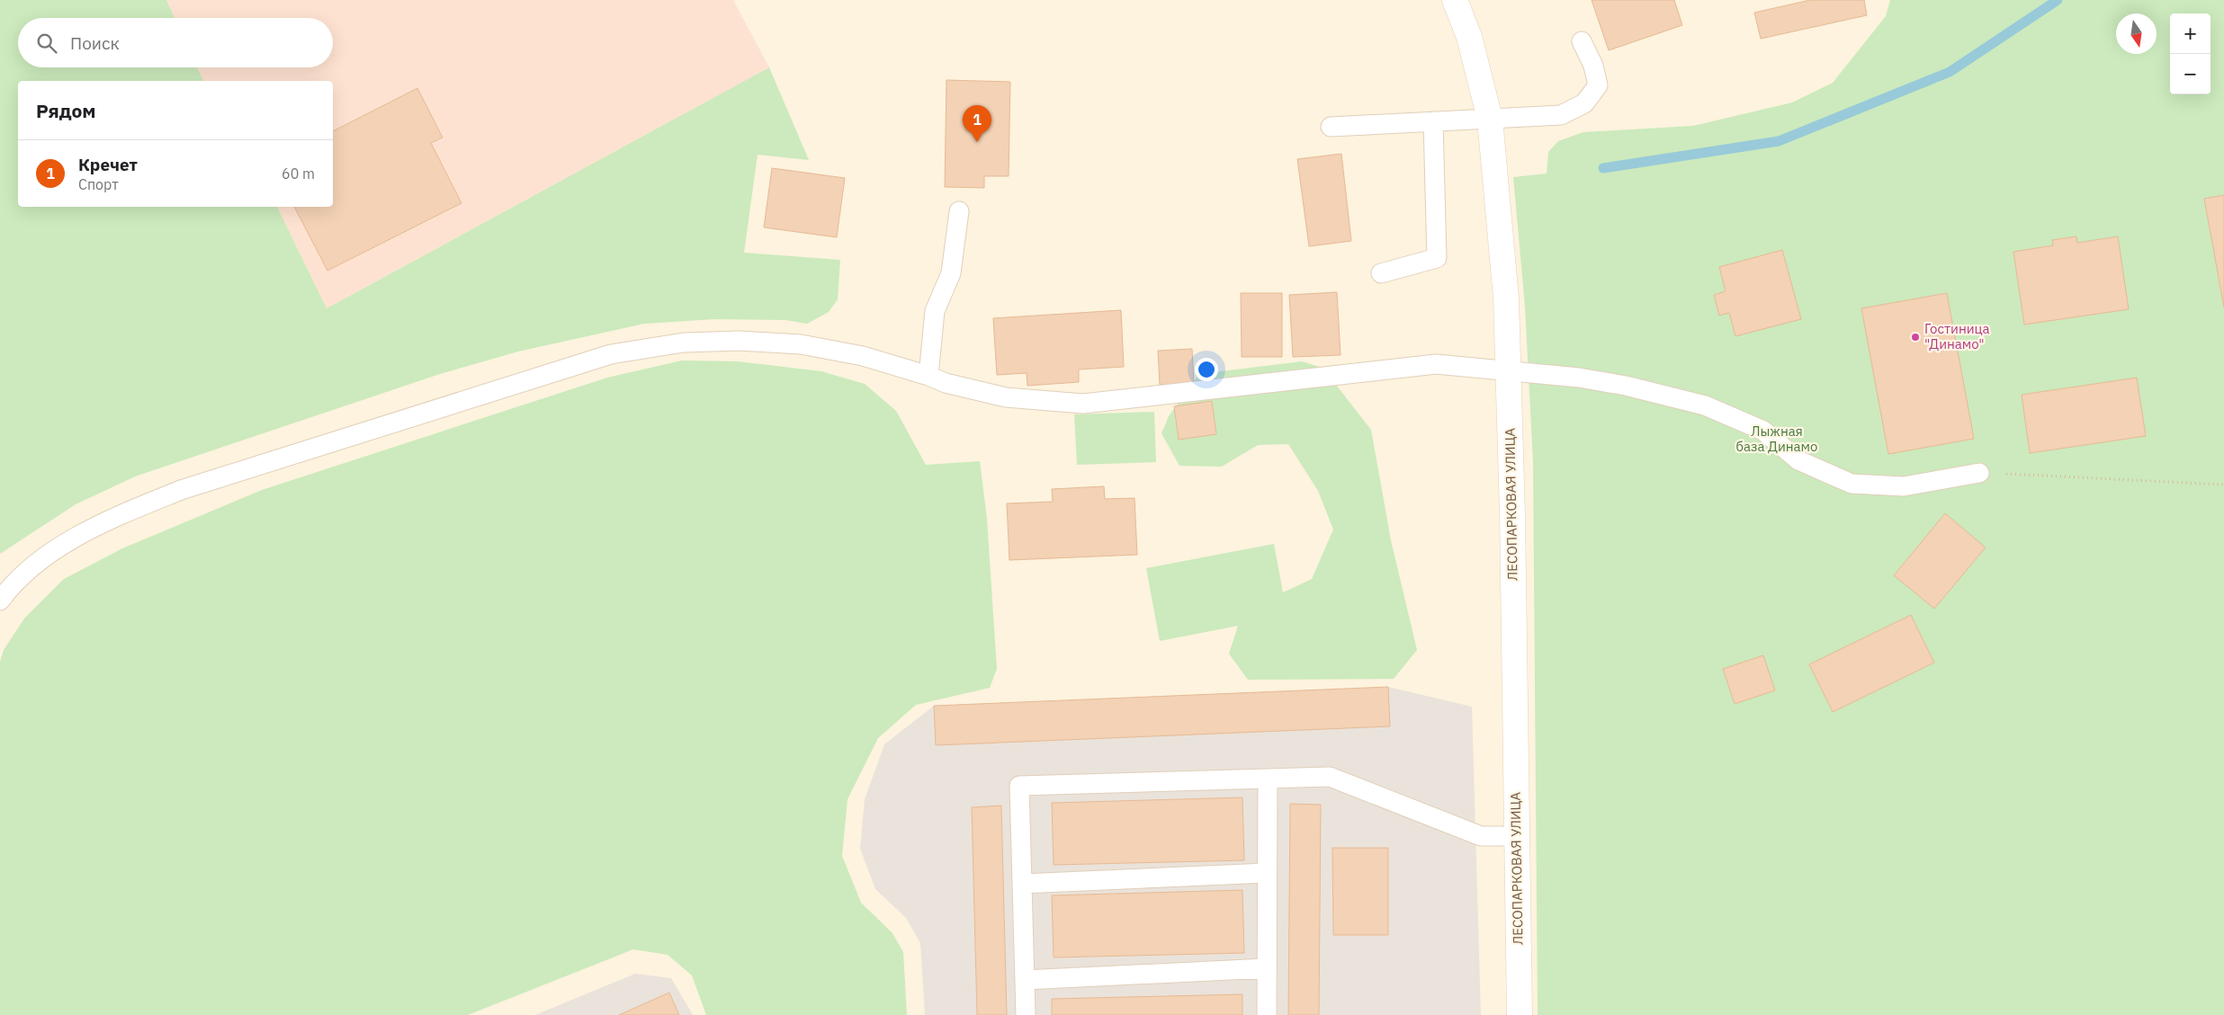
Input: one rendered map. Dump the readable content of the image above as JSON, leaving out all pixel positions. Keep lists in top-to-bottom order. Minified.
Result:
{"streets":{"street":["ЛЕСОПАРКОВАЯ УЛИЦА"]},"parks":["Лыжная база Динамо"],"places":["Гостиница \"Динамо\""],"north":"bottom","page":{"map_buttons":["+","−"],"search":"Поиск","heading":"Рядом","pins":"1","list":[{"mark":"1","name":"Кречет","note":"Спорт","value":"60 m"}]}}
